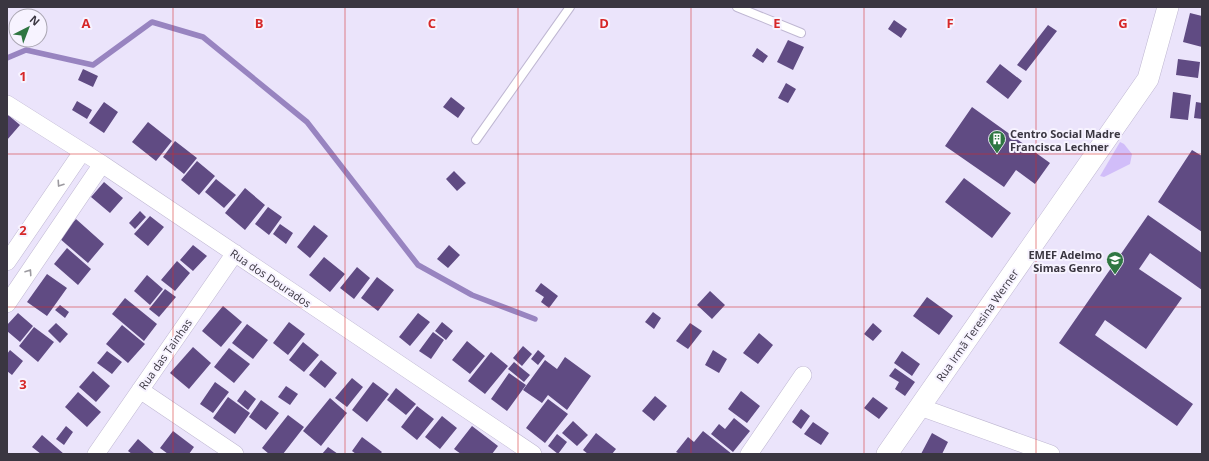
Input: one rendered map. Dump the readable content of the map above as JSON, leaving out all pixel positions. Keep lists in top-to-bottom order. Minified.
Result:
{"streets":{"street":["Rua dos Dourados","Rua Irmã Teresina Werner","Rua das Tainhas"]},"crossings":[["Rua dos Dourados","Rua das Tainhas"]],"places":{"building":["Centro Social Madre Francisca Lechner"],"school or university":["EMEF Adelmo Simas Genro"]},"north":"top right","grid":{"columns":["A","B","C","D","E","F","G"],"rows":["1","2","3"]}}
